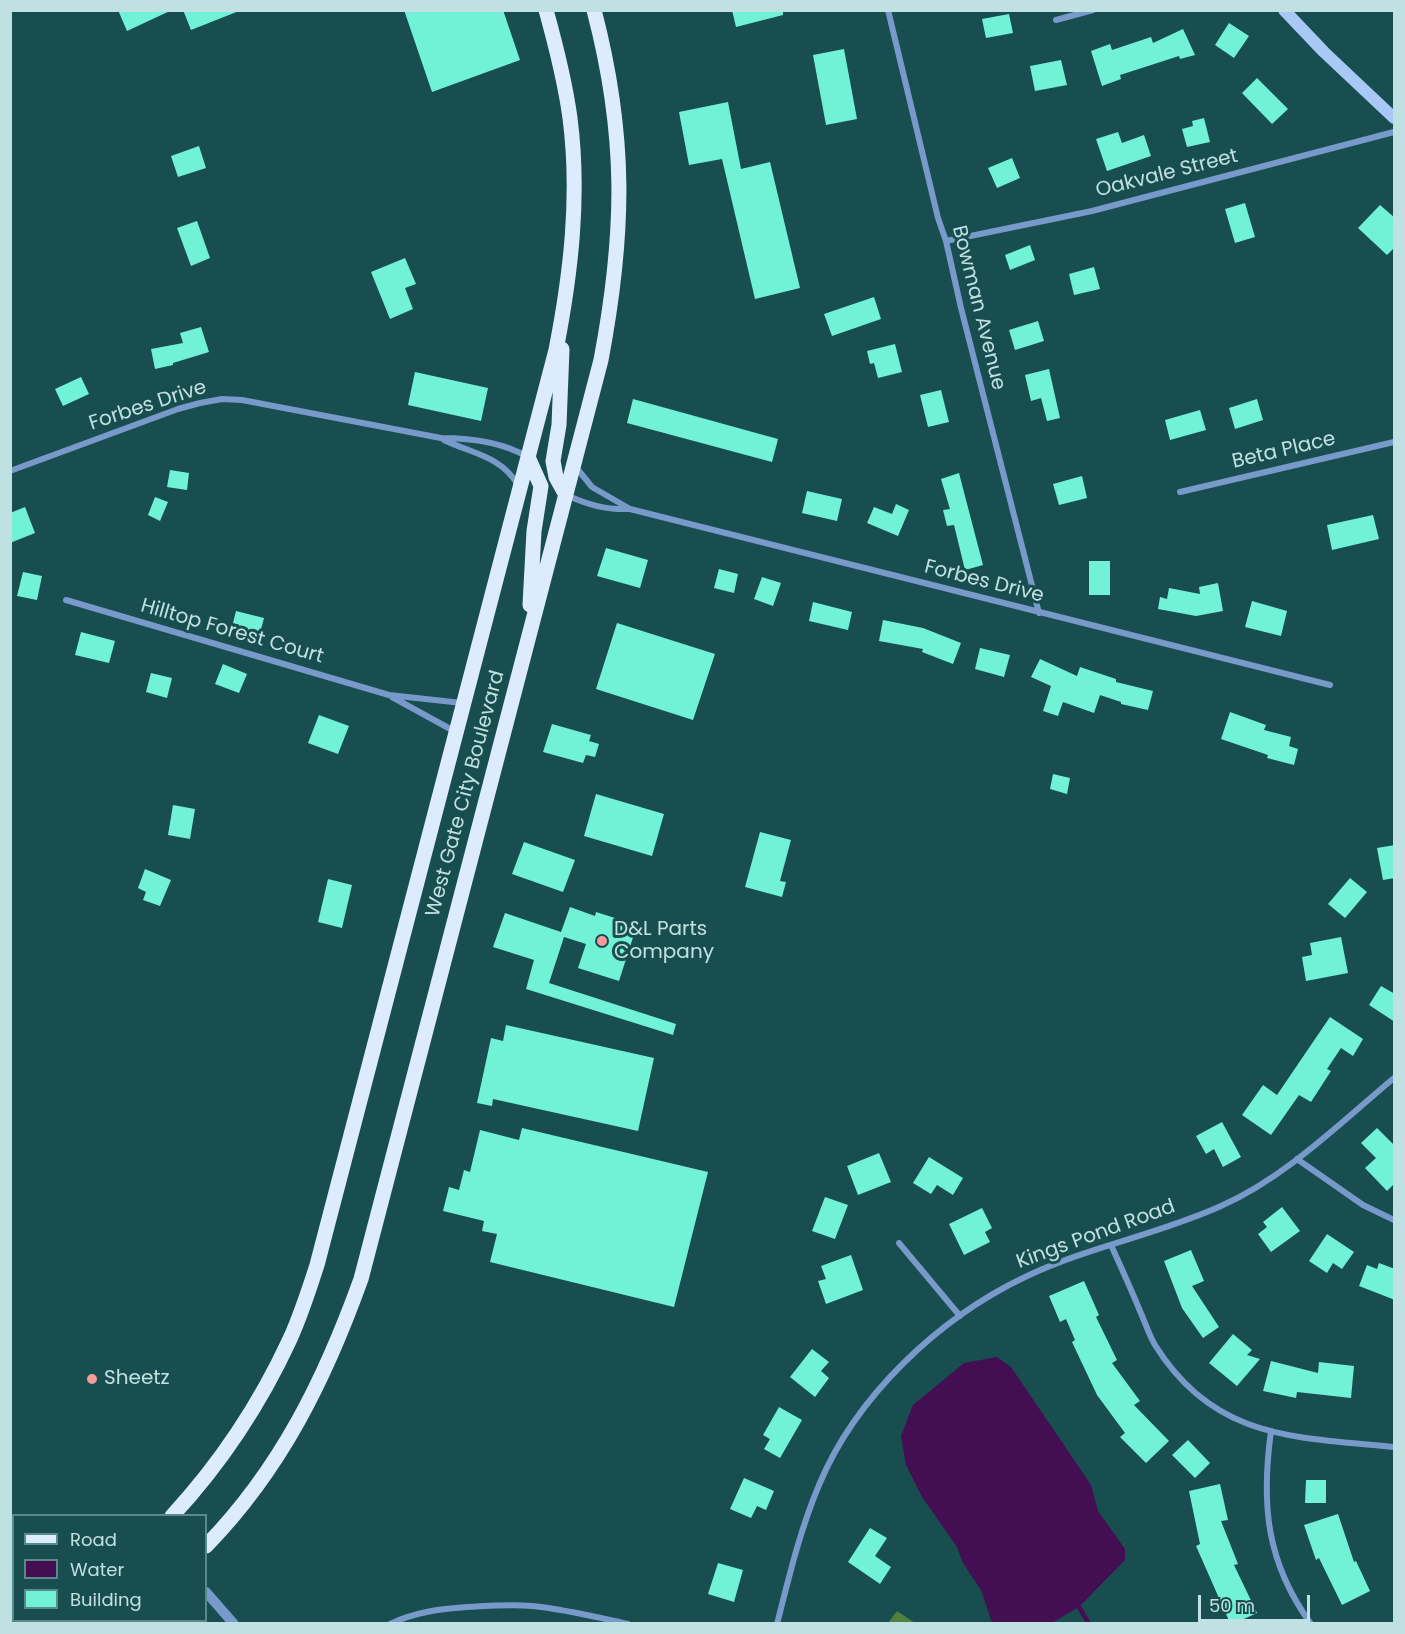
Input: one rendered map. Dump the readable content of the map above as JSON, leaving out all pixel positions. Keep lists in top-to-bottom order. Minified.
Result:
{"streets":{"main road":["West Gate City Boulevard"],"street":["Oakvale Street","Bowman Avenue","Forbes Drive","Beta Place","Hilltop Forest Court","Kings Pond Road"]},"crossings":[["Oakvale Street","Bowman Avenue"],["Bowman Avenue","Forbes Drive"],["Forbes Drive","West Gate City Boulevard"],["Hilltop Forest Court","West Gate City Boulevard"]],"places":["D&L Parts Company","Sheetz"],"legend":["Road","Water","Building"],"scale_bar":"50 m"}
